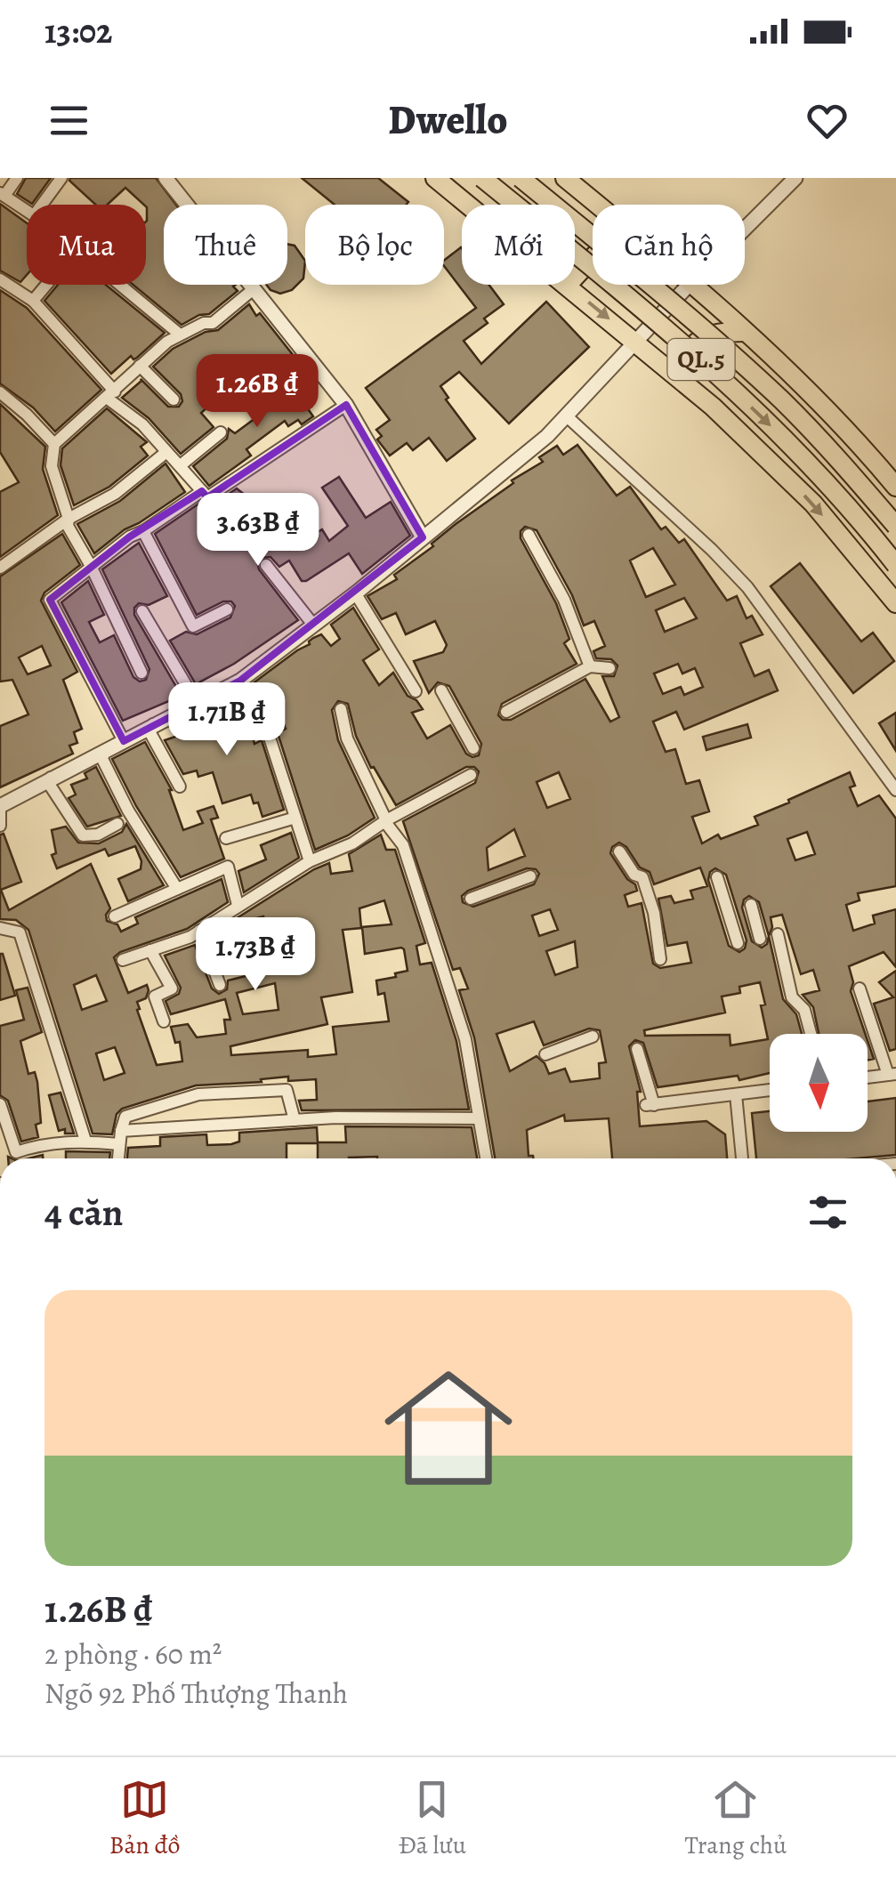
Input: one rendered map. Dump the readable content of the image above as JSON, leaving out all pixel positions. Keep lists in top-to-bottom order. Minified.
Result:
{"streets":{"highway":["QL.5"]},"north":"bottom","page":{"status":"13:02","header":"Dwello","chip":["Mua","Thuê","Bộ lọc","Mới","Căn hộ"],"price":["1.26B ₫","3.63B ₫","1.71B ₫","1.73B ₫"],"heading":"4 căn","list":[{"name":"1.26B ₫","note":"2 phòng · 60 m² · Ngõ 92 Phố Thượng Thanh"}],"tabs":["Bản đồ","Đã lưu","Trang chủ"]}}
